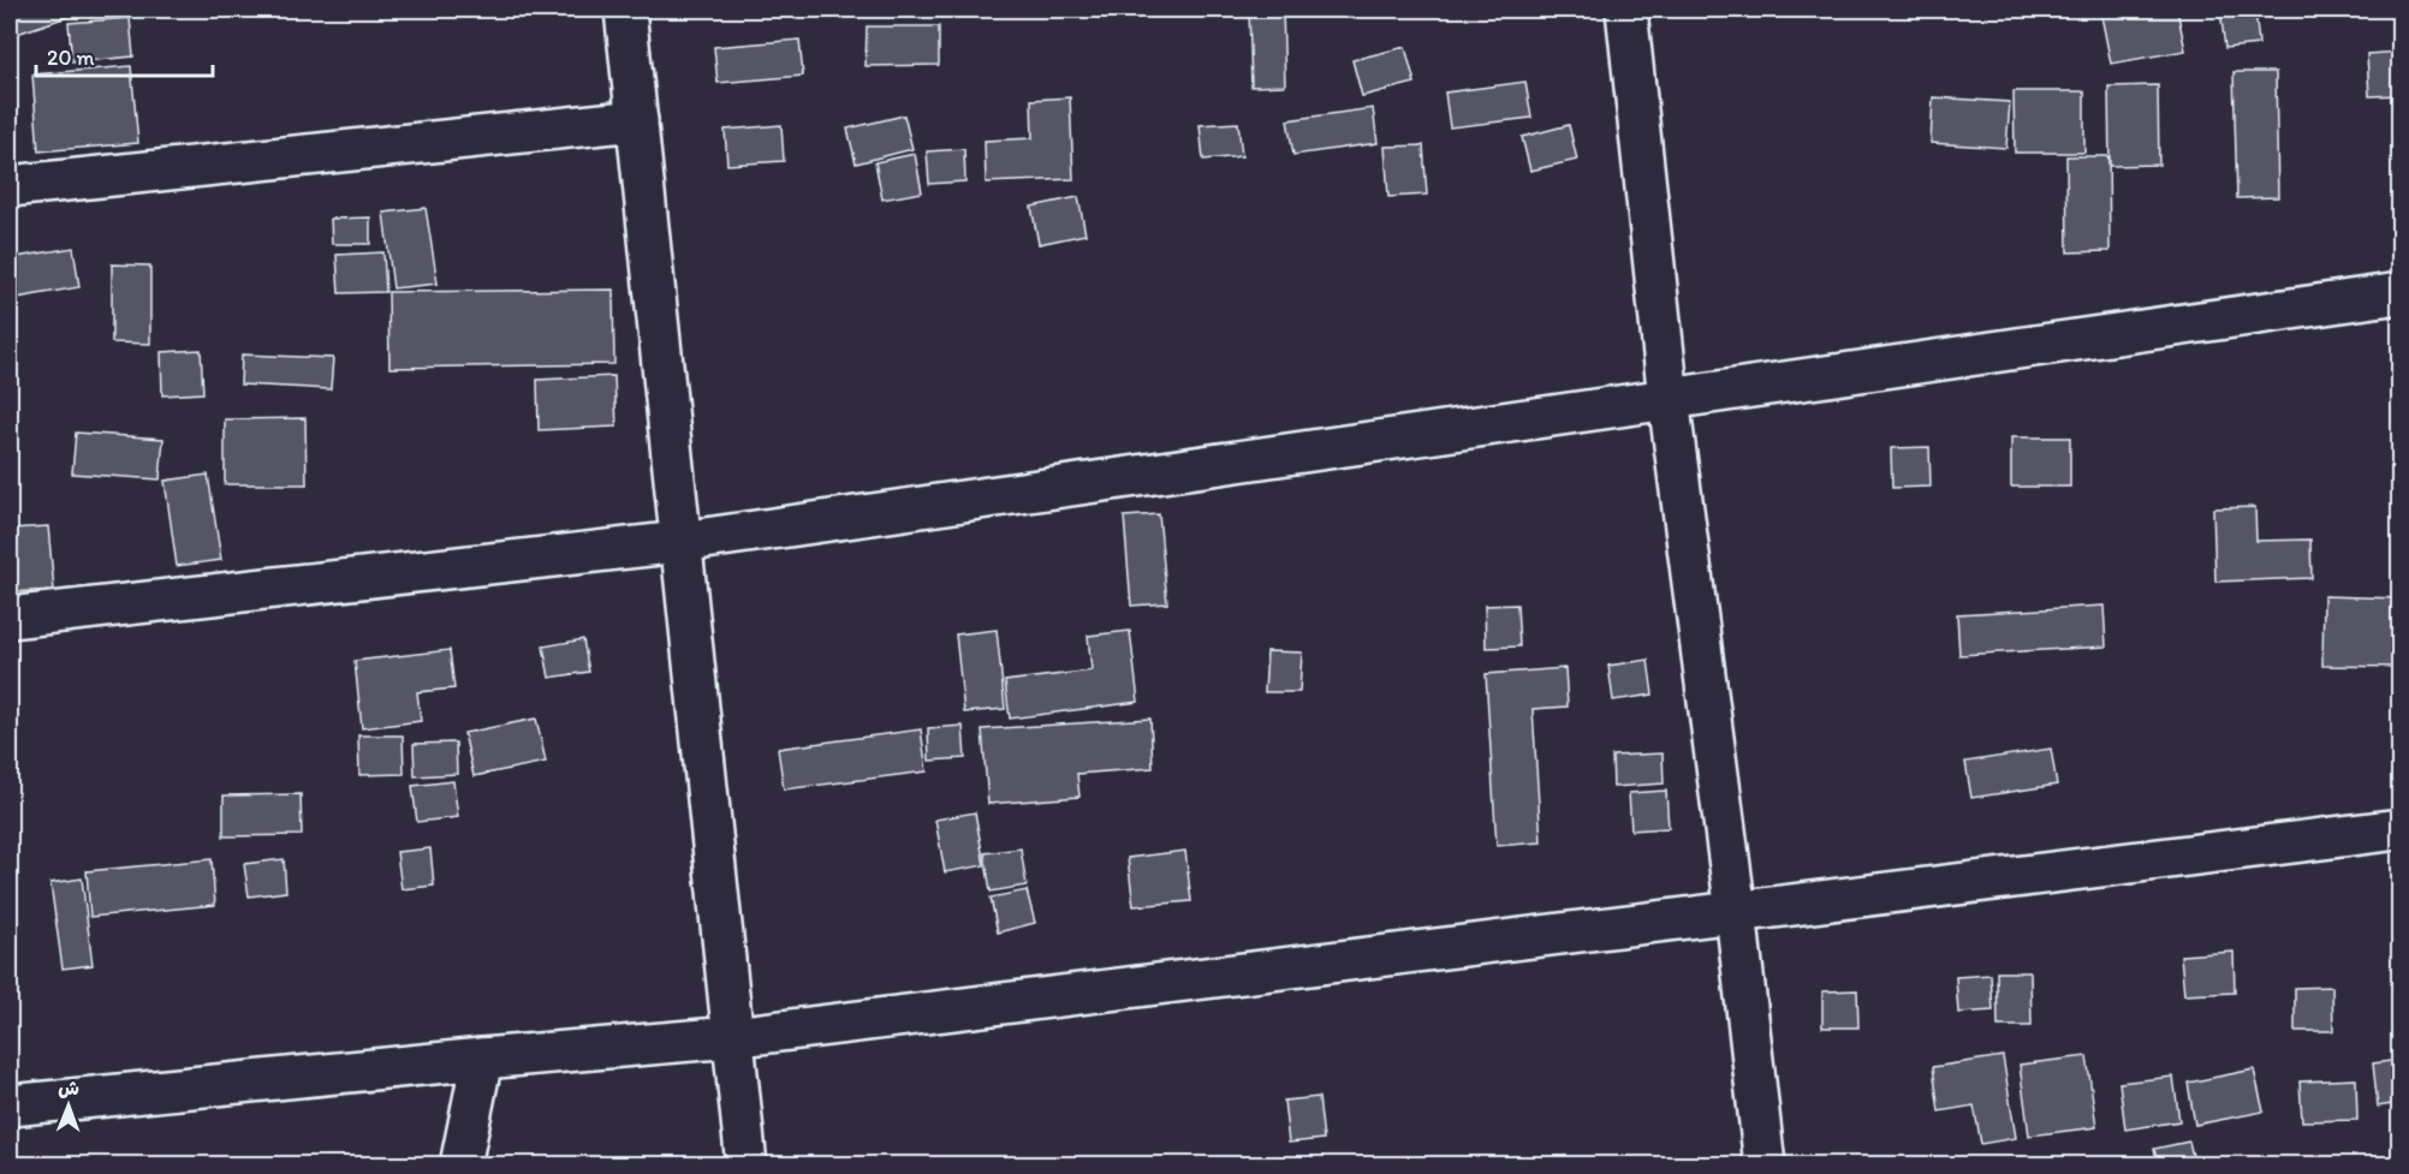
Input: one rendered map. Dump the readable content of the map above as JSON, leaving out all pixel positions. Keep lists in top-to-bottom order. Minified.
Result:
{"scale_bar":"20 m","north":"top"}
